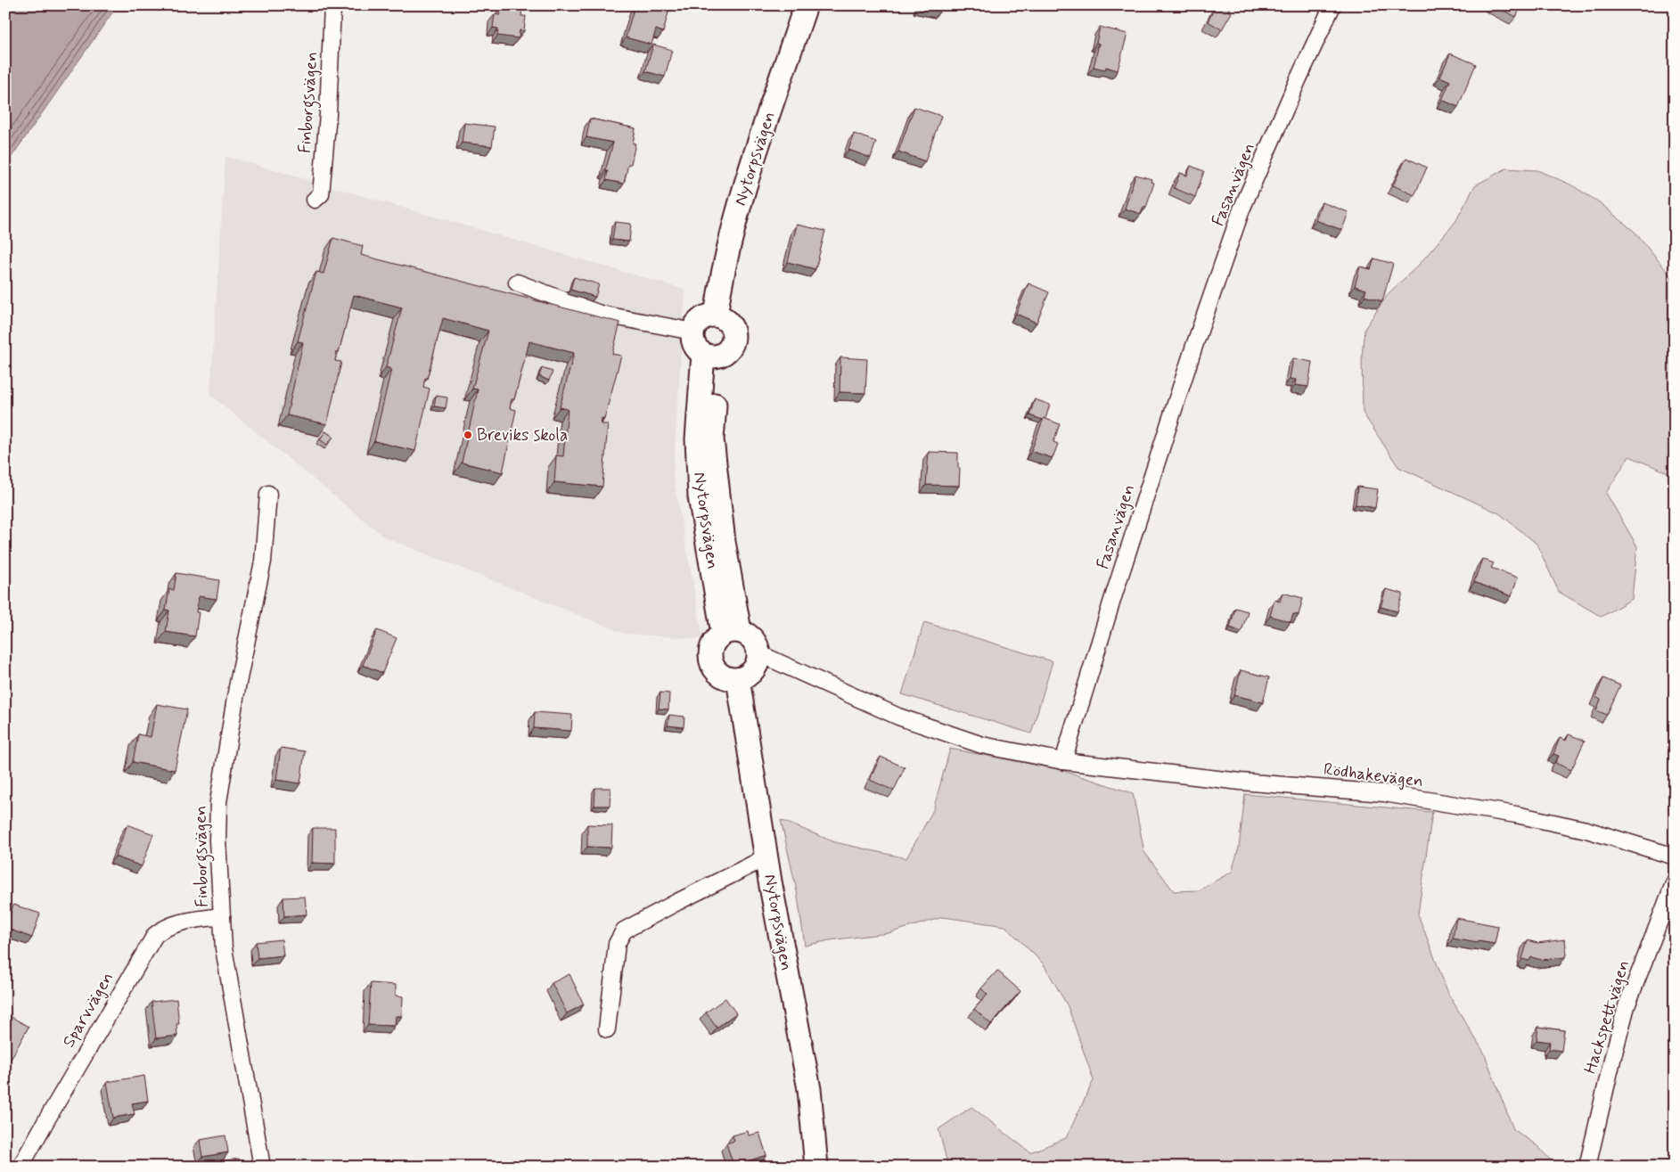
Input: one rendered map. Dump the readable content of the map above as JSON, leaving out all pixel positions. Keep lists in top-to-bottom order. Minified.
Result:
{"streets":{"street":["Finborgsvägen","Nytorpsvägen","Fasanvägen","Rödhakevägen","Sparvvägen","Hackspettvägen"]},"crossings":[["Finborgsvägen","Sparvvägen"],["Fasanvägen","Rödhakevägen"]],"places":["Breviks skola"]}
